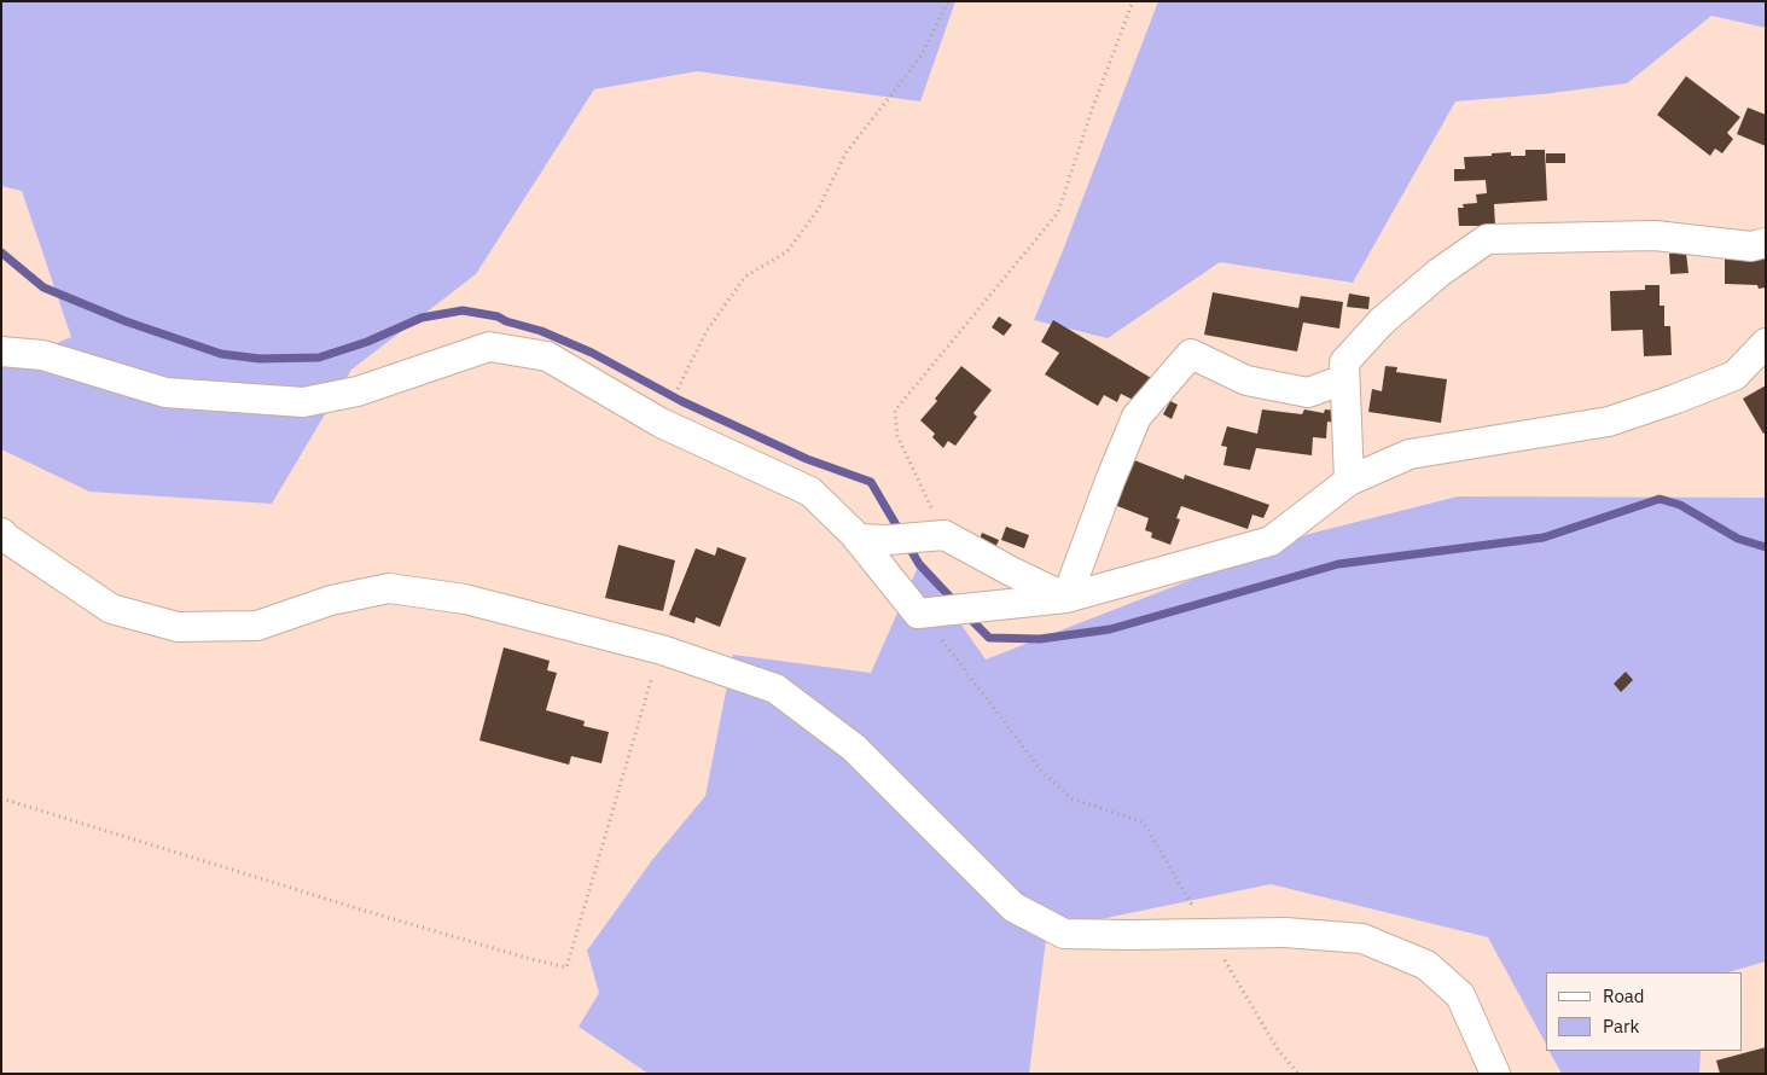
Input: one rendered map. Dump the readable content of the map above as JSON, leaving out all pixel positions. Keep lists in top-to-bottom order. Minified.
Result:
{"legend":["Road","Park"]}
